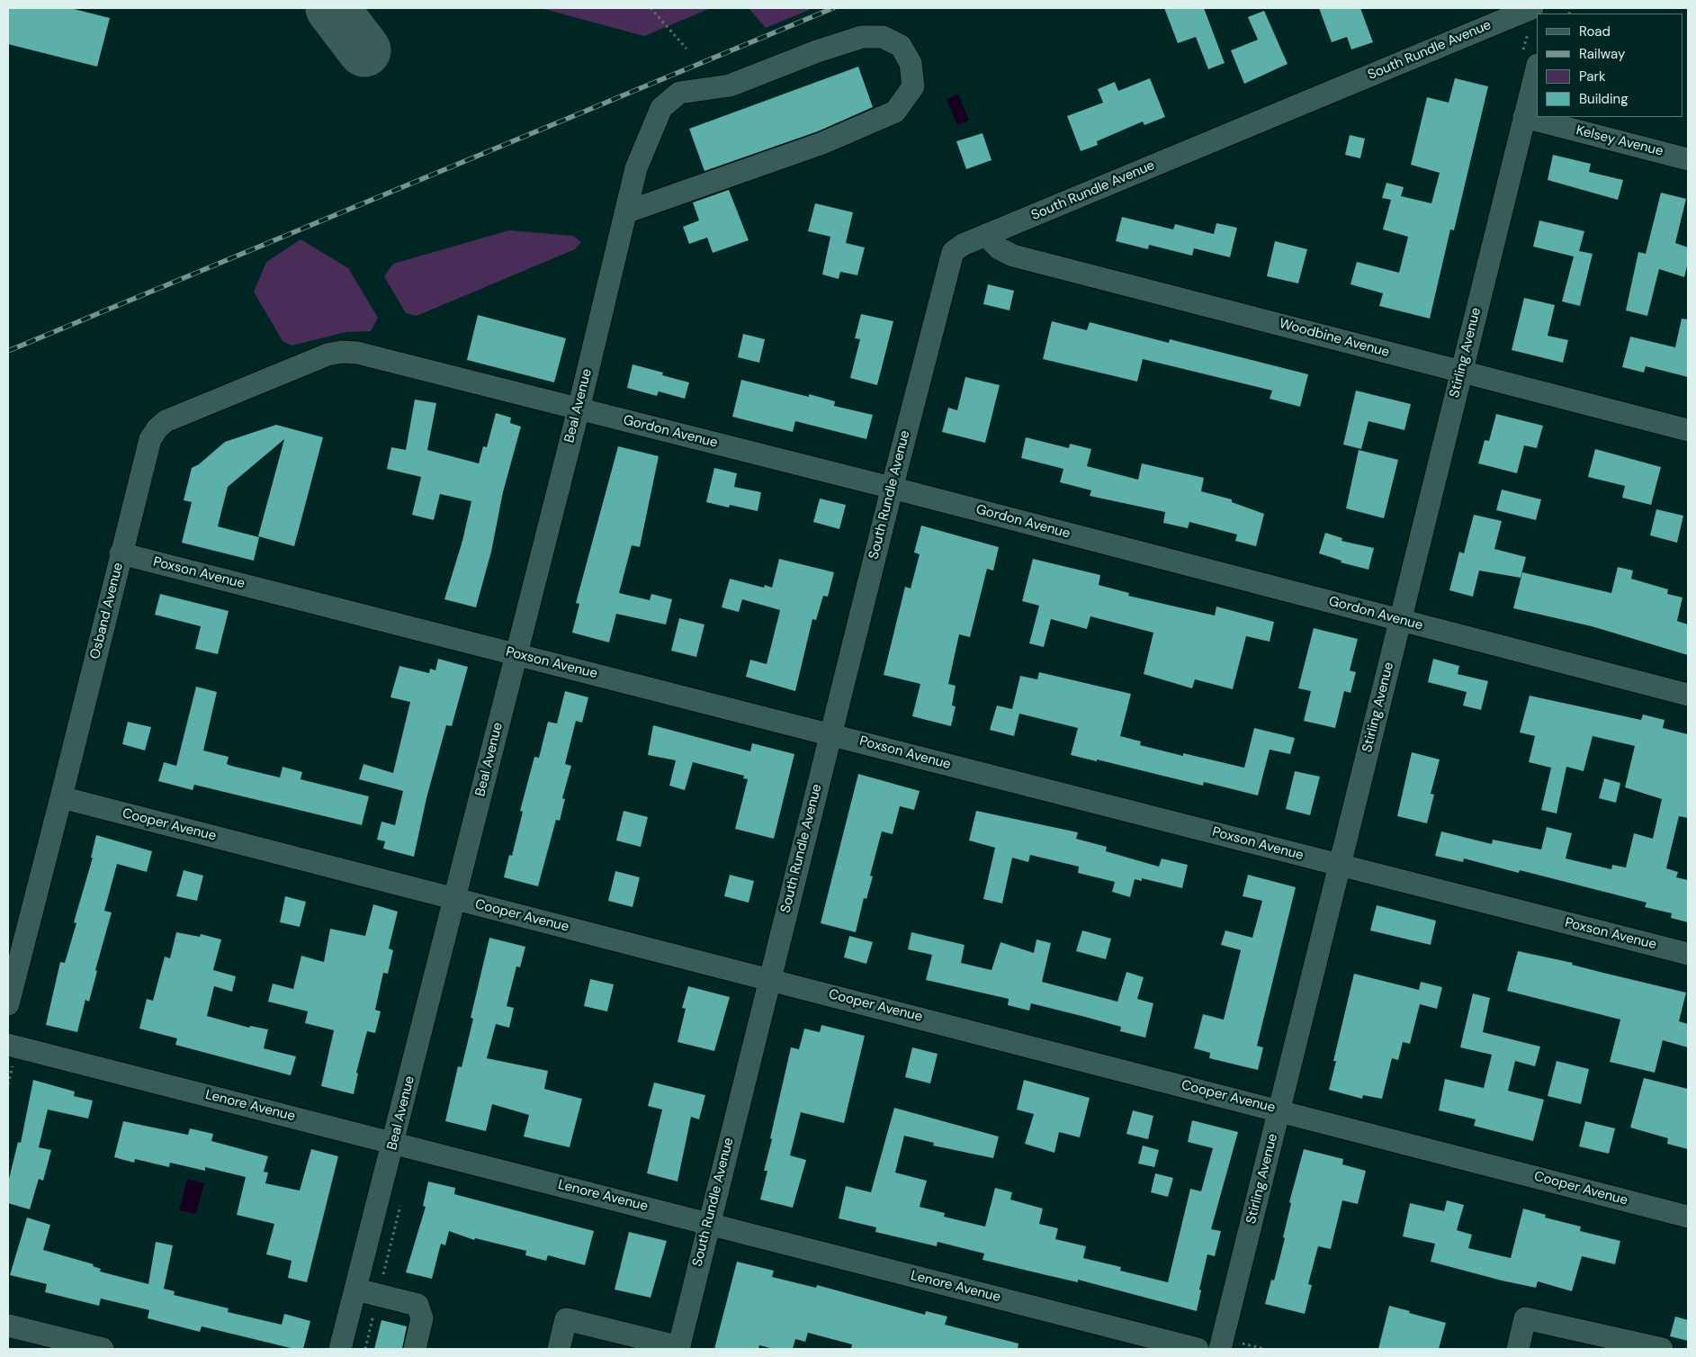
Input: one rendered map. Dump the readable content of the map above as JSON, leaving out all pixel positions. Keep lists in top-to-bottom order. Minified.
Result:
{"streets":{"street":["South Rundle Avenue","Kelsey Avenue","Woodbine Avenue","Stirling Avenue","Beal Avenue","Gordon Avenue","Poxson Avenue","Osband Avenue","Cooper Avenue","Lenore Avenue"]},"crossings":[["South Rundle Avenue","Woodbine Avenue"],["South Rundle Avenue","Gordon Avenue"],["South Rundle Avenue","Poxson Avenue"],["South Rundle Avenue","Cooper Avenue"],["South Rundle Avenue","Lenore Avenue"],["Kelsey Avenue","Stirling Avenue"],["Woodbine Avenue","Stirling Avenue"],["Stirling Avenue","Gordon Avenue"],["Stirling Avenue","Poxson Avenue"],["Stirling Avenue","Cooper Avenue"],["Beal Avenue","Gordon Avenue"],["Beal Avenue","Poxson Avenue"],["Beal Avenue","Cooper Avenue"],["Beal Avenue","Lenore Avenue"],["Gordon Avenue","Osband Avenue"],["Poxson Avenue","Osband Avenue"],["Osband Avenue","Cooper Avenue"]],"legend":["Road","Railway","Park","Building"]}
